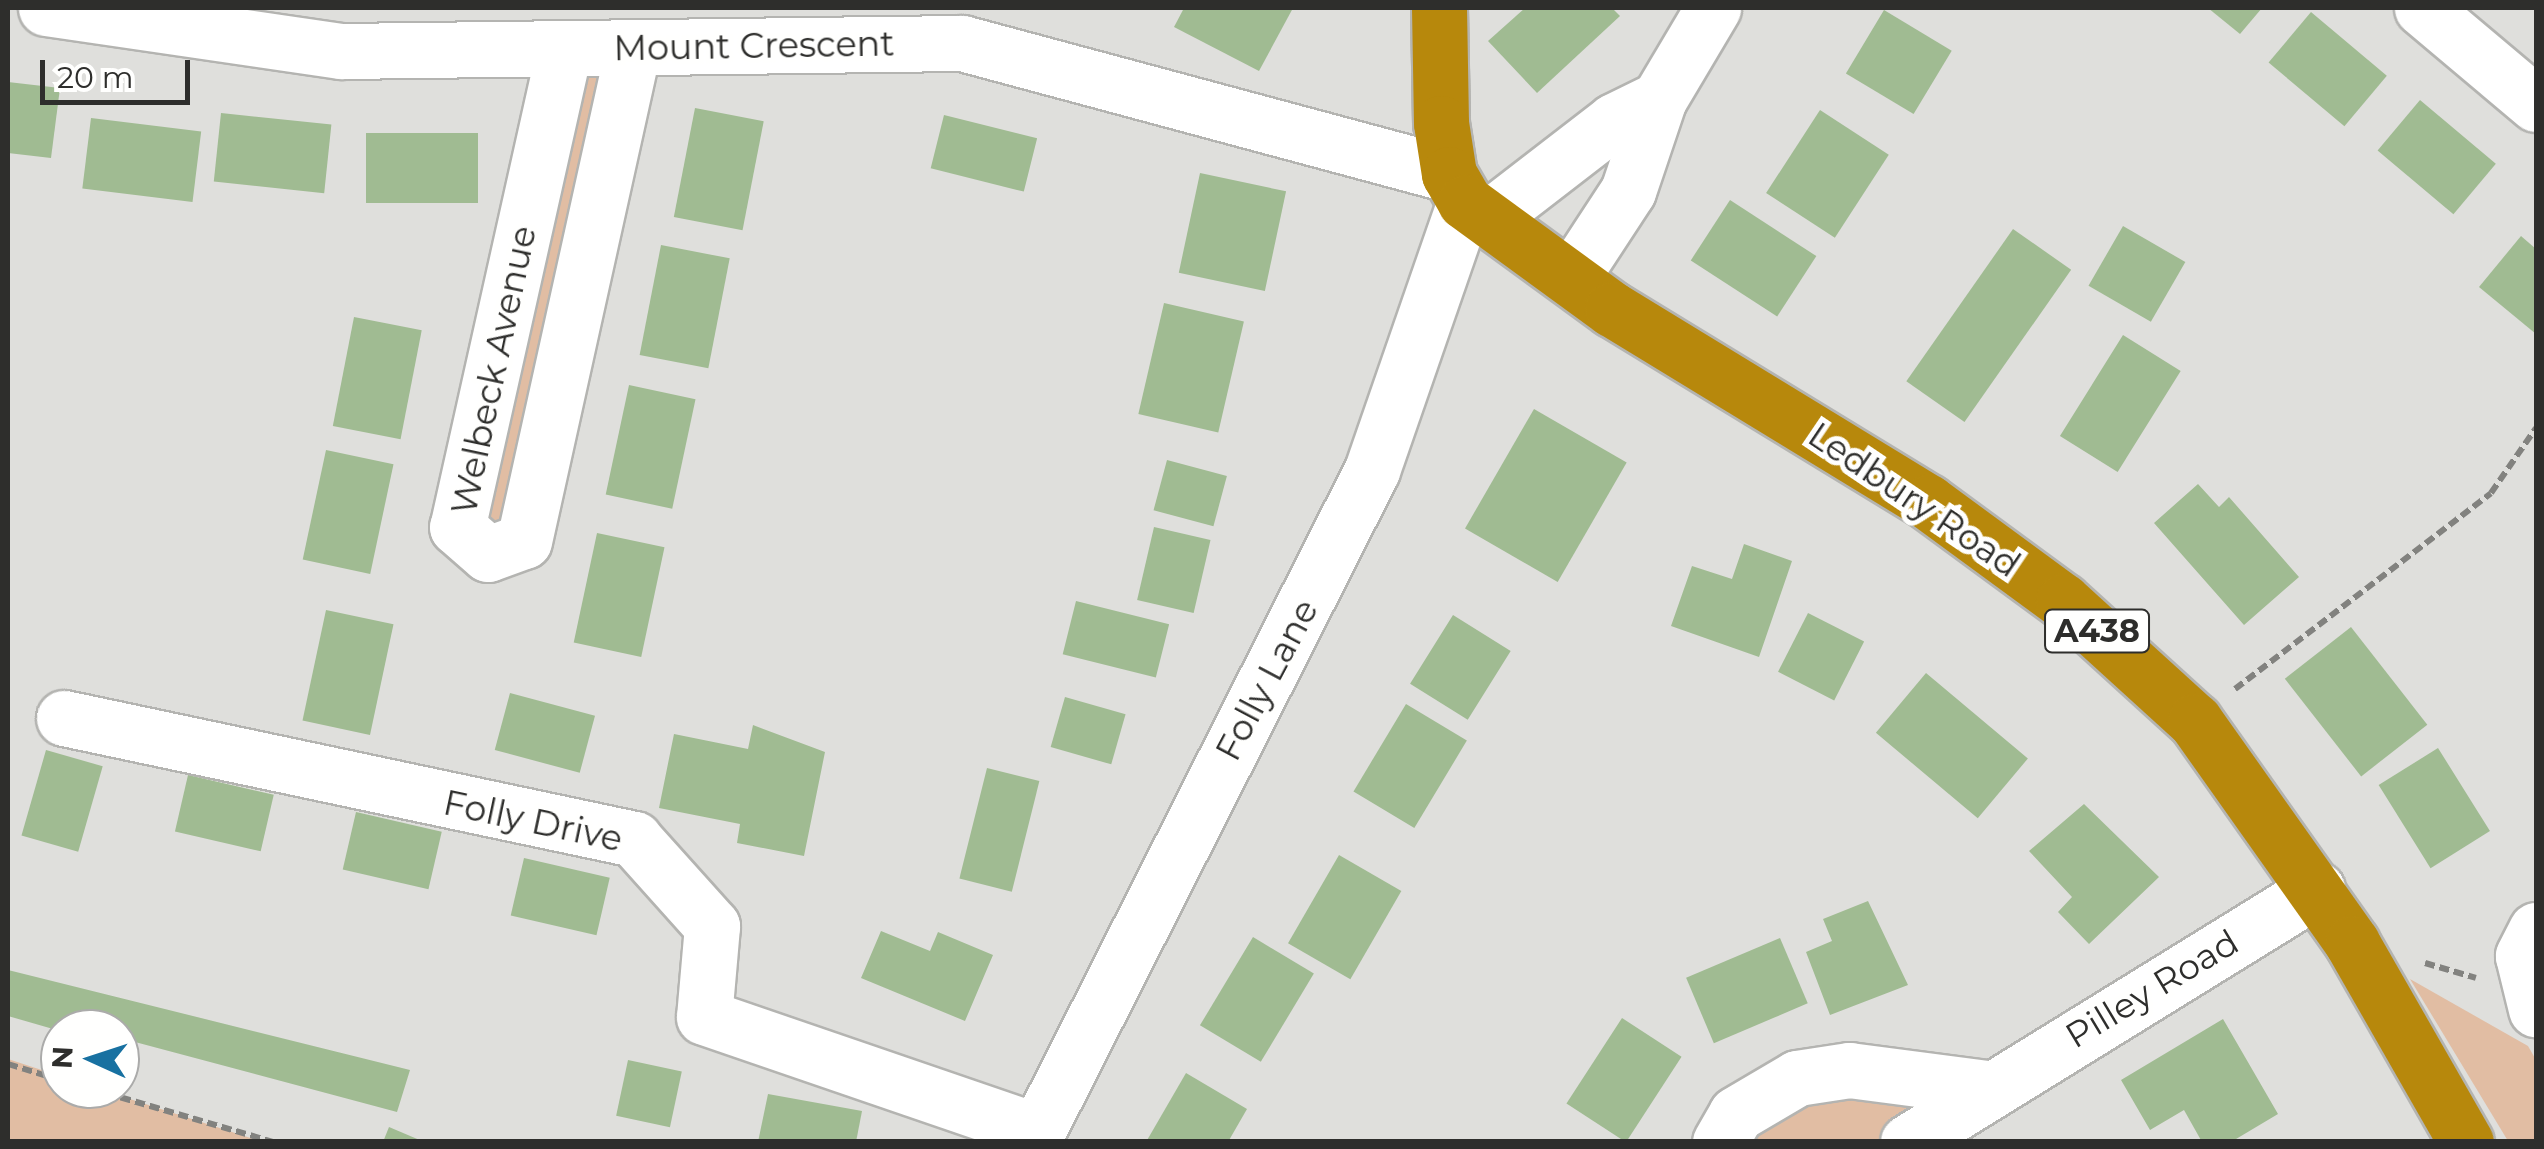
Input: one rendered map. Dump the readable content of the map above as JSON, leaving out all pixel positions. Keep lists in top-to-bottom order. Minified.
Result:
{"streets":{"highway":["Ledbury Road","A438"],"street":["Mount Crescent","Welbeck Avenue","Folly Lane","Folly Drive","Pilley Road"]},"crossings":[["Mount Crescent","Welbeck Avenue"],["Mount Crescent","Ledbury Road"],["Mount Crescent","Folly Lane"],["Ledbury Road","Folly Lane"],["Ledbury Road","Pilley Road"],["Folly Lane","Folly Drive"]],"scale_bar":"20 m","north":"left"}
